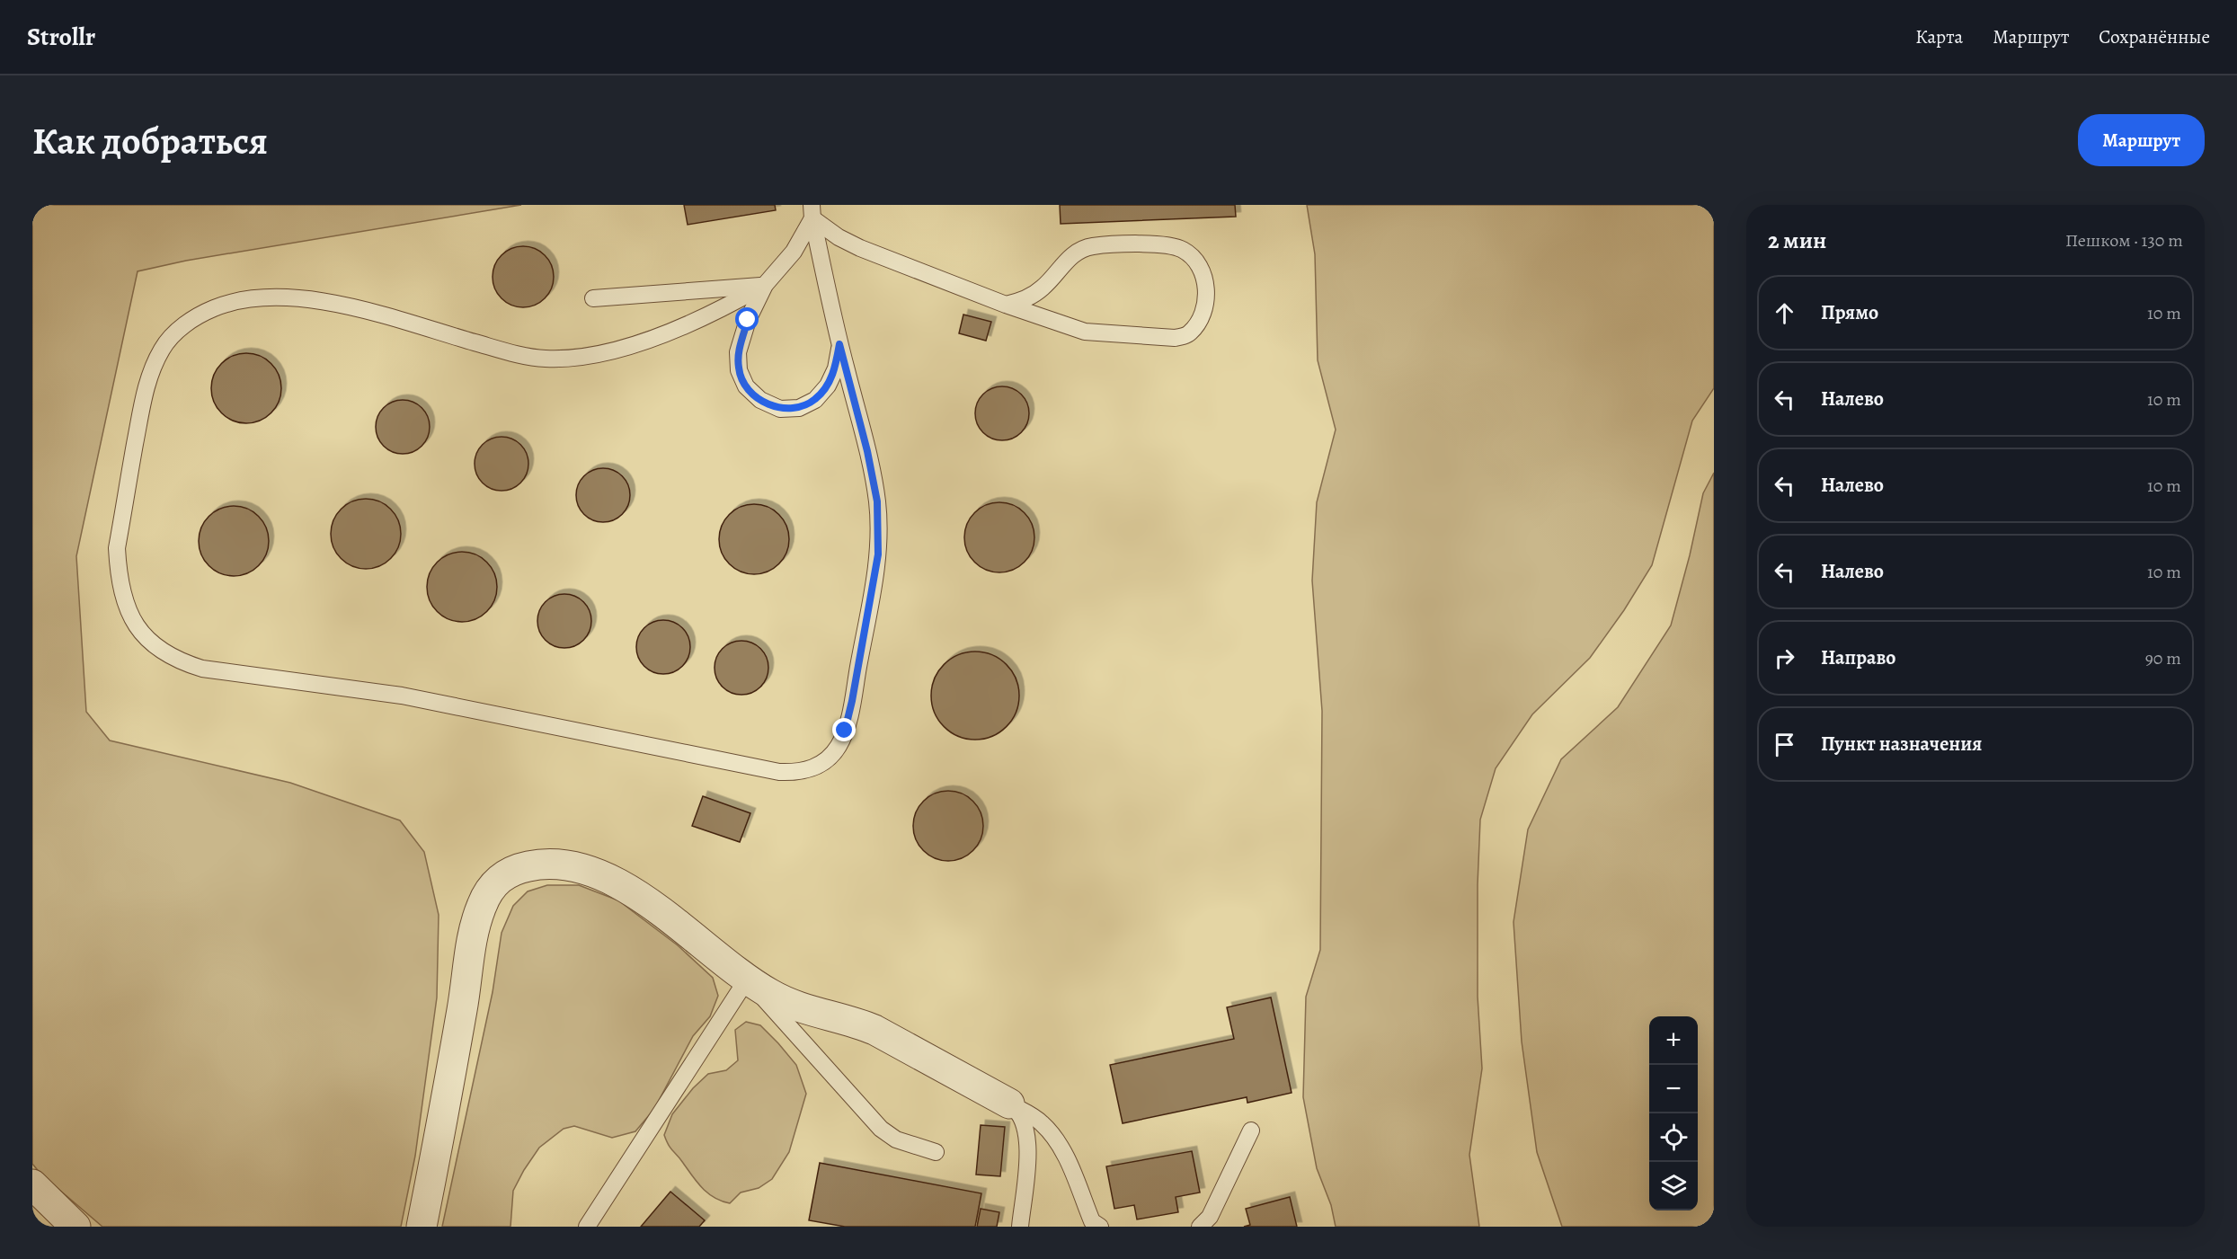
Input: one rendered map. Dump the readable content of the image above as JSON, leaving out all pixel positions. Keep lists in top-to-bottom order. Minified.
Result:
{"page":{"header":"Strollr","nav":["Карта","Маршрут","Сохранённые"],"buttons":"Маршрут","title":"Как добраться","heading":["2 мин","Пешком · 130 m"],"list":[["Прямо","10 m"],["Налево","10 m"],["Налево","10 m"],["Налево","10 m"],["Направо","90 m"],"Пункт назначения"],"map_buttons":["+","−"]}}
